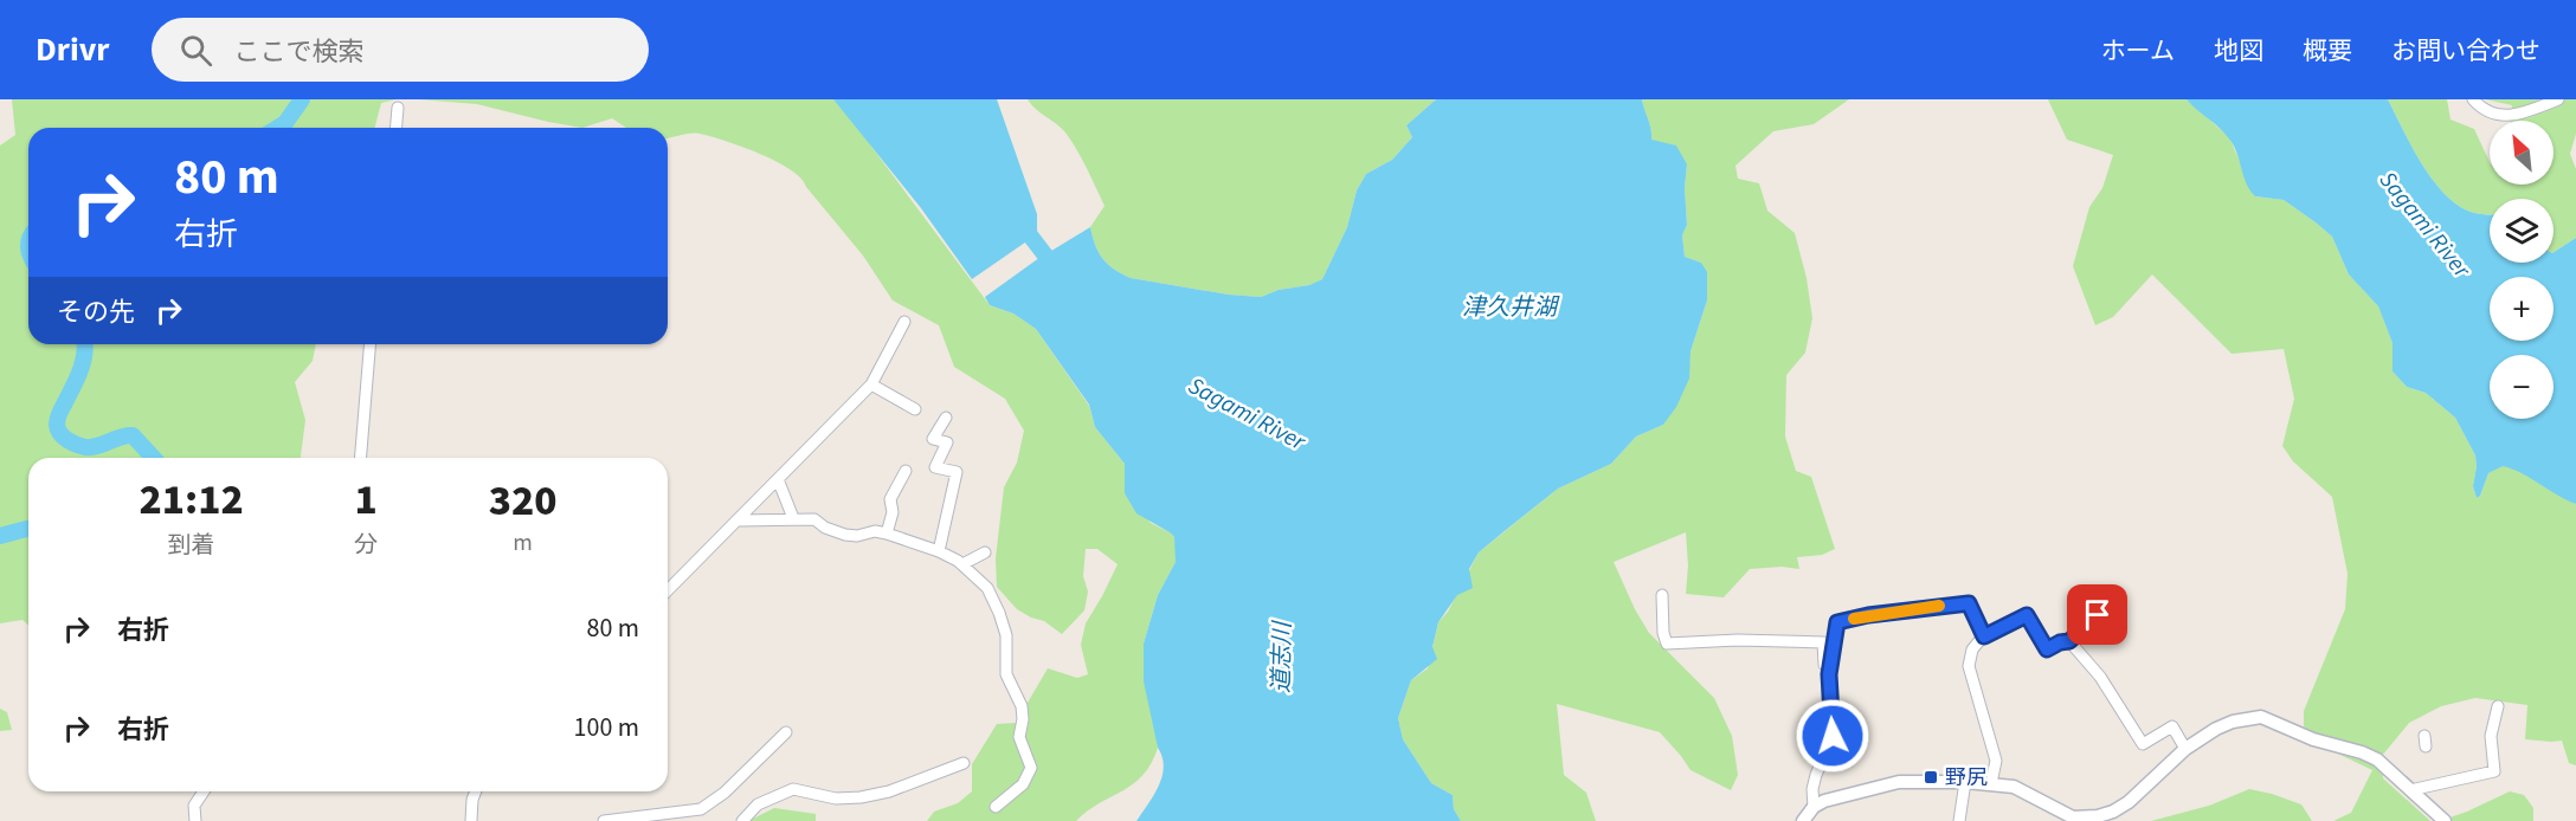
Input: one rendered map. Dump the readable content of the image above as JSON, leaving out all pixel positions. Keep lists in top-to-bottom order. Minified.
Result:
{"water":["Sagami River","津久井湖","道志川"],"places":{"transit":["野尻"]},"north":"top left","page":{"header":"Drivr","search":"ここで検索","nav":["ホーム","地図","概要","お問い合わせ"],"map_buttons":["+","−"],"turn":["80 m","右折"],"then":"その先","eta":["21:12","到着","1","分","320","m"],"list":[{"name":"右折","value":"80 m"},{"name":"右折","value":"100 m"}]}}
